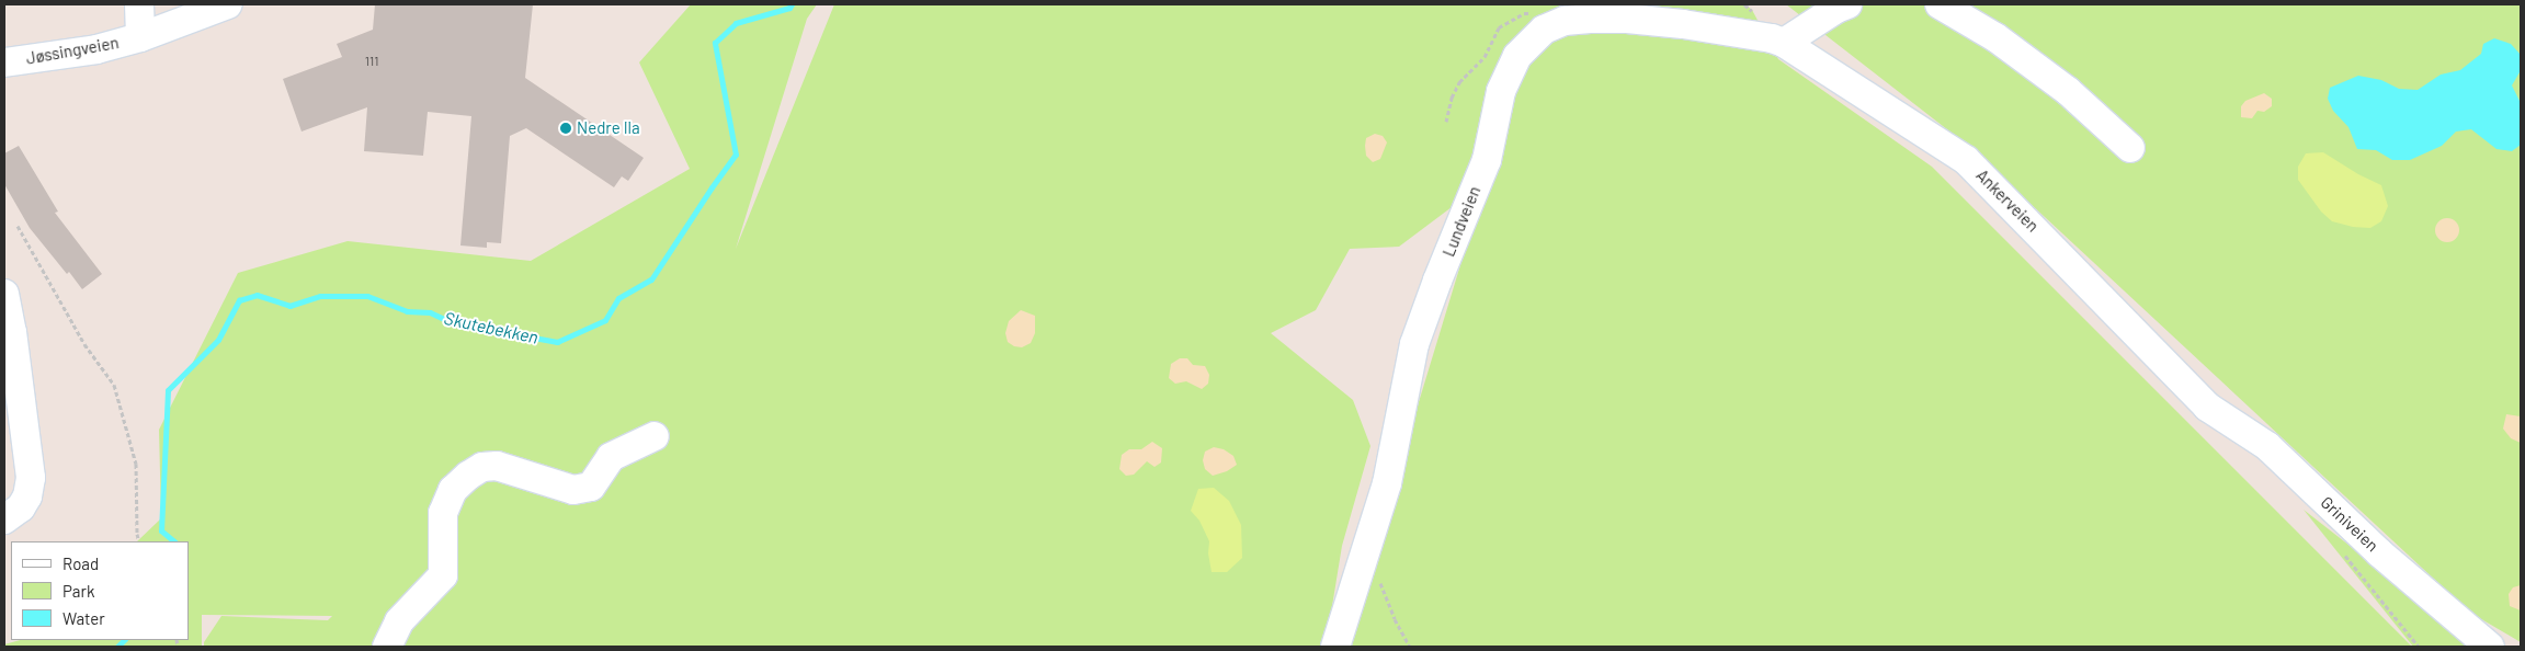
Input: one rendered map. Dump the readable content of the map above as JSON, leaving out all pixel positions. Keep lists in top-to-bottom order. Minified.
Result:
{"streets":{"street":["Jøssingveien","Ankerveien","Lundveien","Griniveien"]},"crossings":[["Ankerveien","Lundveien"],["Ankerveien","Griniveien"]],"water":["Skutebekken"],"places":["Nedre Ila"],"house_numbers":["111"],"legend":["Road","Park","Water"]}
